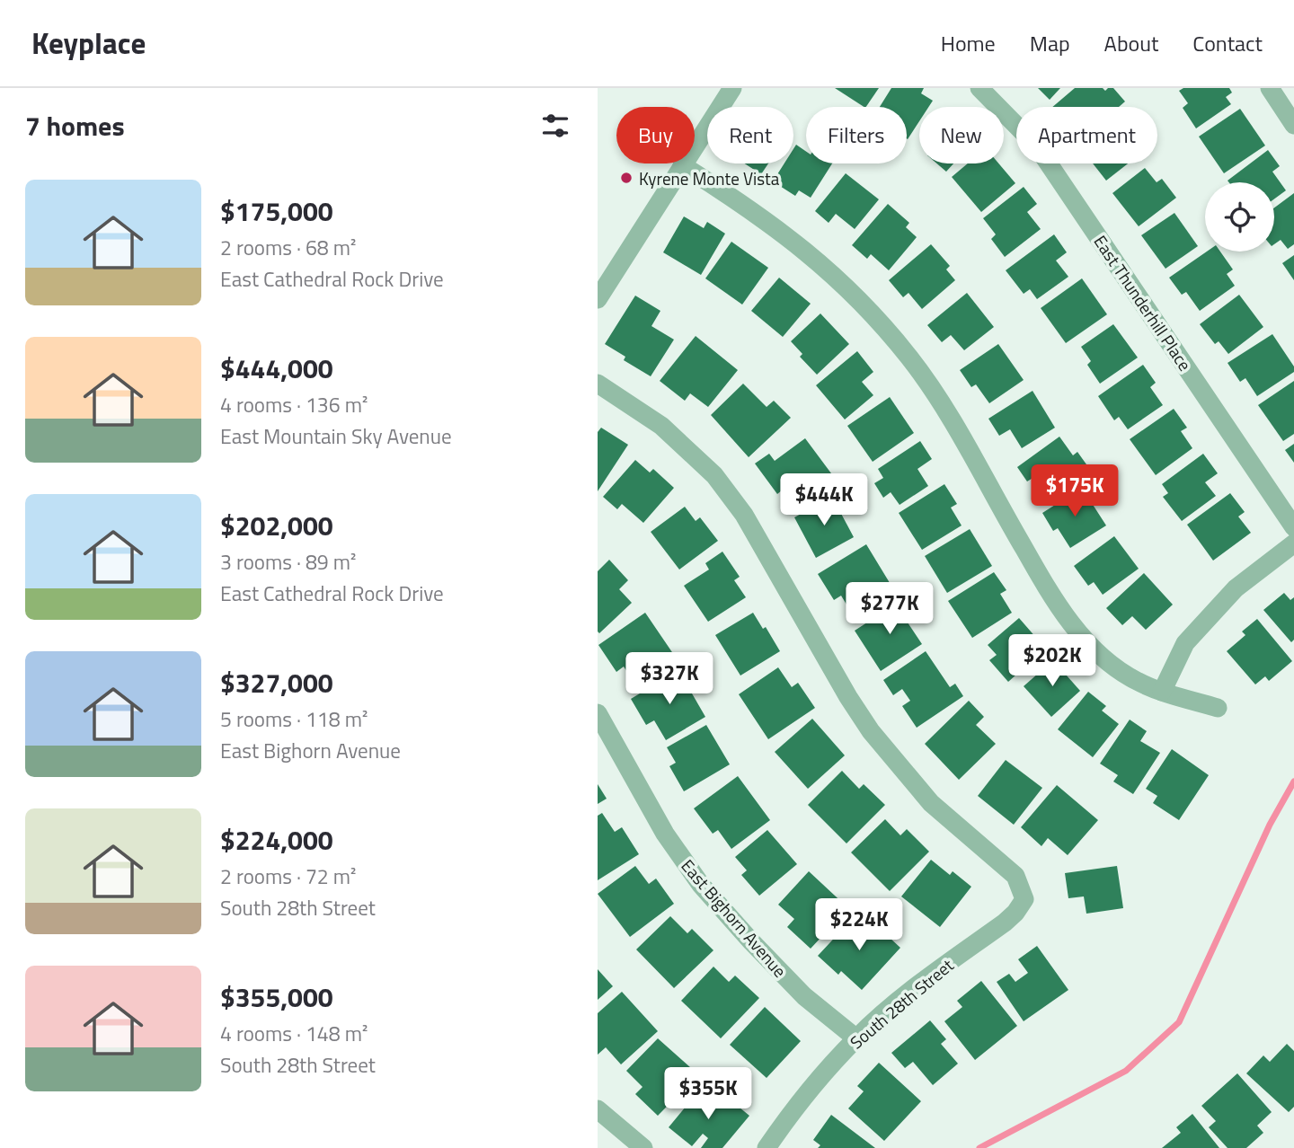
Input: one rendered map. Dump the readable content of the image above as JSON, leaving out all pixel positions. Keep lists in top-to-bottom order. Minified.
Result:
{"streets":{"street":["East Thunderhill Place","East Bighorn Avenue","South 28th Street"]},"crossings":[["East Bighorn Avenue","South 28th Street"]],"places":["Kyrene Monte Vista"],"page":{"header":"Keyplace","nav":["Home","Map","About","Contact"],"heading":"7 homes","chip":["Buy","Rent","Filters","New","Apartment"],"list":[{"name":"$175,000","note":"2 rooms · 68 m² · East Cathedral Rock Drive"},{"name":"$444,000","note":"4 rooms · 136 m² · East Mountain Sky Avenue"},{"name":"$202,000","note":"3 rooms · 89 m² · East Cathedral Rock Drive"},{"name":"$327,000","note":"5 rooms · 118 m² · East Bighorn Avenue"},{"name":"$224,000","note":"2 rooms · 72 m² · South 28th Street"},{"name":"$355,000","note":"4 rooms · 148 m² · South 28th Street"}],"price":["$175K","$444K","$277K","$202K","$327K","$224K","$355K"]}}
